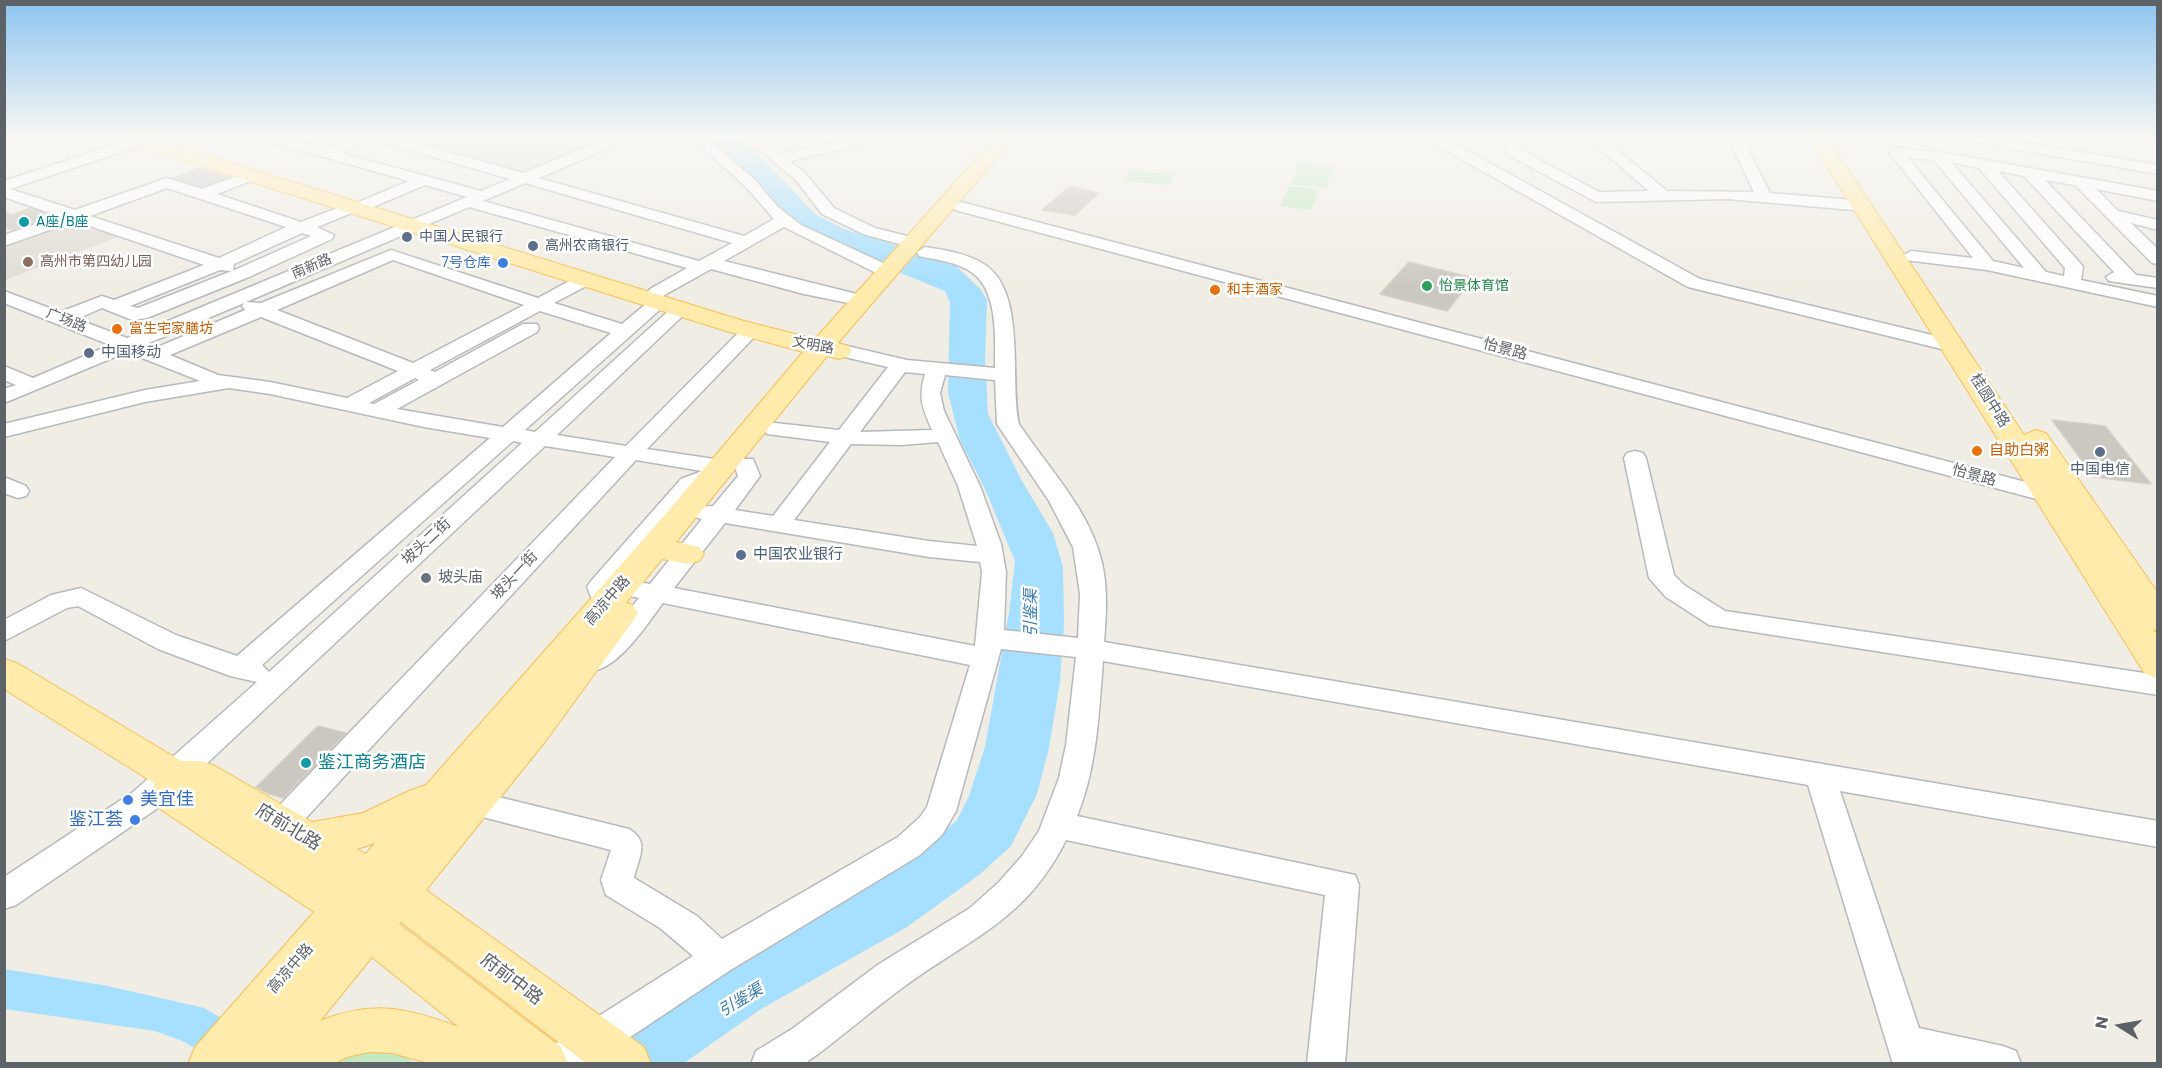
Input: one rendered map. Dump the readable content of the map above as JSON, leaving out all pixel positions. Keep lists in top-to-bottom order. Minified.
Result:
{"streets":{"main road":["文明路","桂圆中路","高凉中路","府前北路","府前中路"],"street":["南新路","广场路","怡景路","坡头二街","坡头一街"]},"crossings":[["南新路","广场路"],["南新路","文明路"],["文明路","坡头二街"],["文明路","坡头一街"],["文明路","高凉中路"],["怡景路","桂圆中路"],["怡景路","高凉中路"],["坡头二街","府前北路"],["坡头一街","府前北路"],["高凉中路","府前北路"],["高凉中路","府前中路"],["府前北路","府前中路"]],"water":["引鉴渠"],"places":["A座/B座","中国人民银行","高州农商银行","高州市第四幼儿园","7号仓库","怡景体育馆","和丰酒家","富生宅家膳坊","中国移动","自助白粥","中国电信","中国农业银行","坡头庙","鉴江商务酒店","美宜佳","鉴江荟"],"north":"left"}
